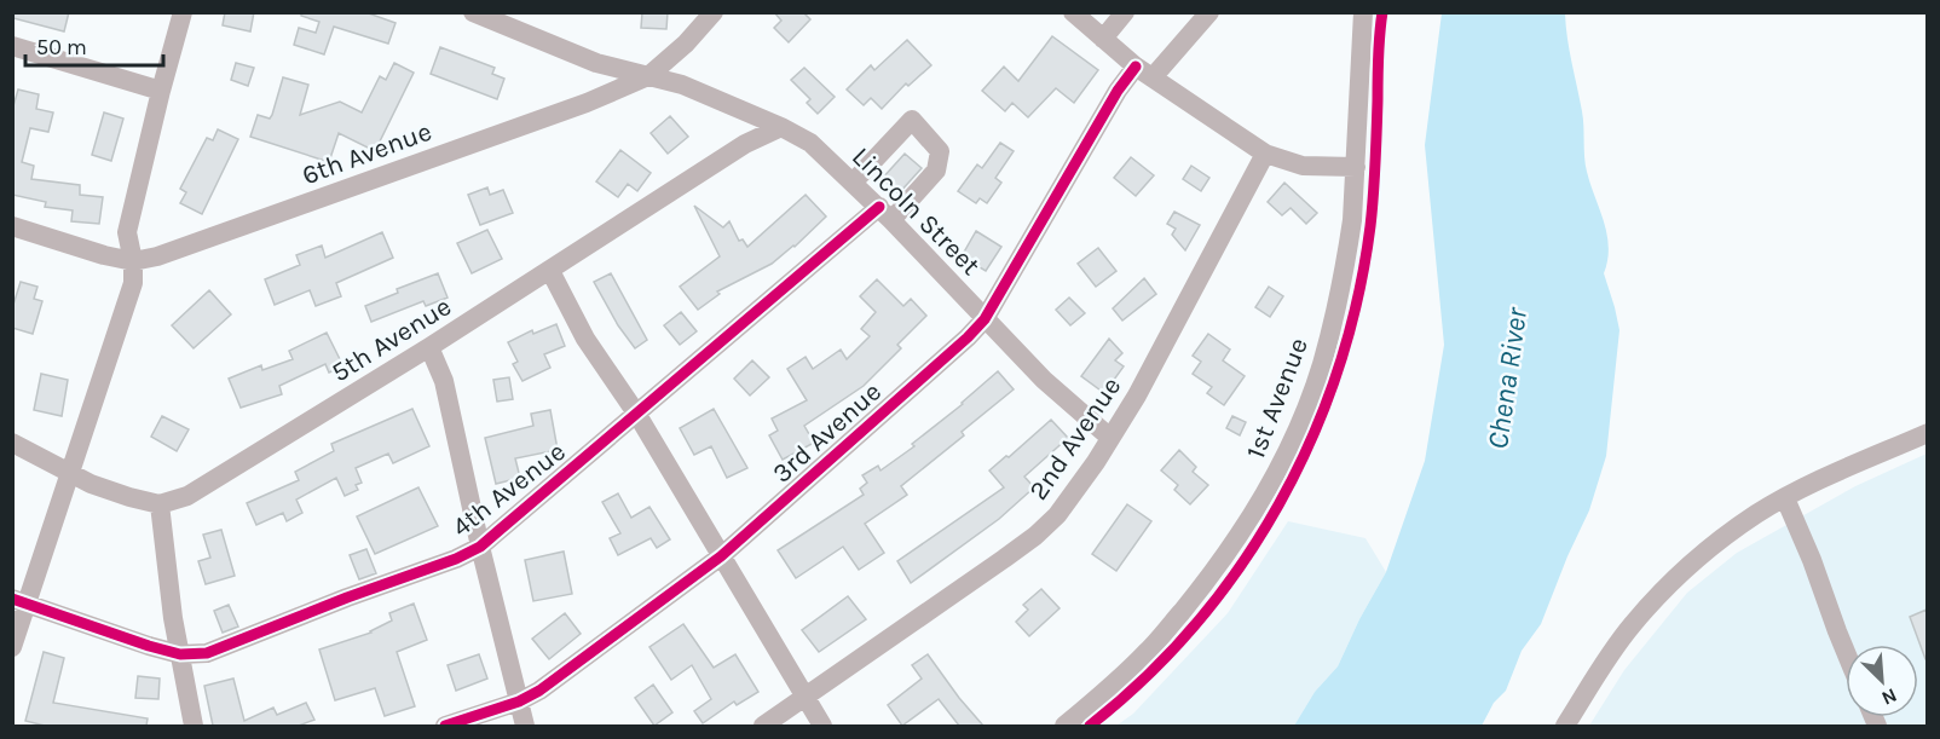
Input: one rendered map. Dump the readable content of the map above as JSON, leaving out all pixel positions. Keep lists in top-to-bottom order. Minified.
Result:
{"streets":{"street":["6th Avenue","Lincoln Street","5th Avenue","1st Avenue","3rd Avenue","2nd Avenue","4th Avenue"]},"crossings":[["6th Avenue","Lincoln Street"],["Lincoln Street","5th Avenue"],["Lincoln Street","3rd Avenue"],["Lincoln Street","2nd Avenue"],["Lincoln Street","4th Avenue"]],"water":["Chena River"],"scale_bar":"50 m","north":"bottom right"}
